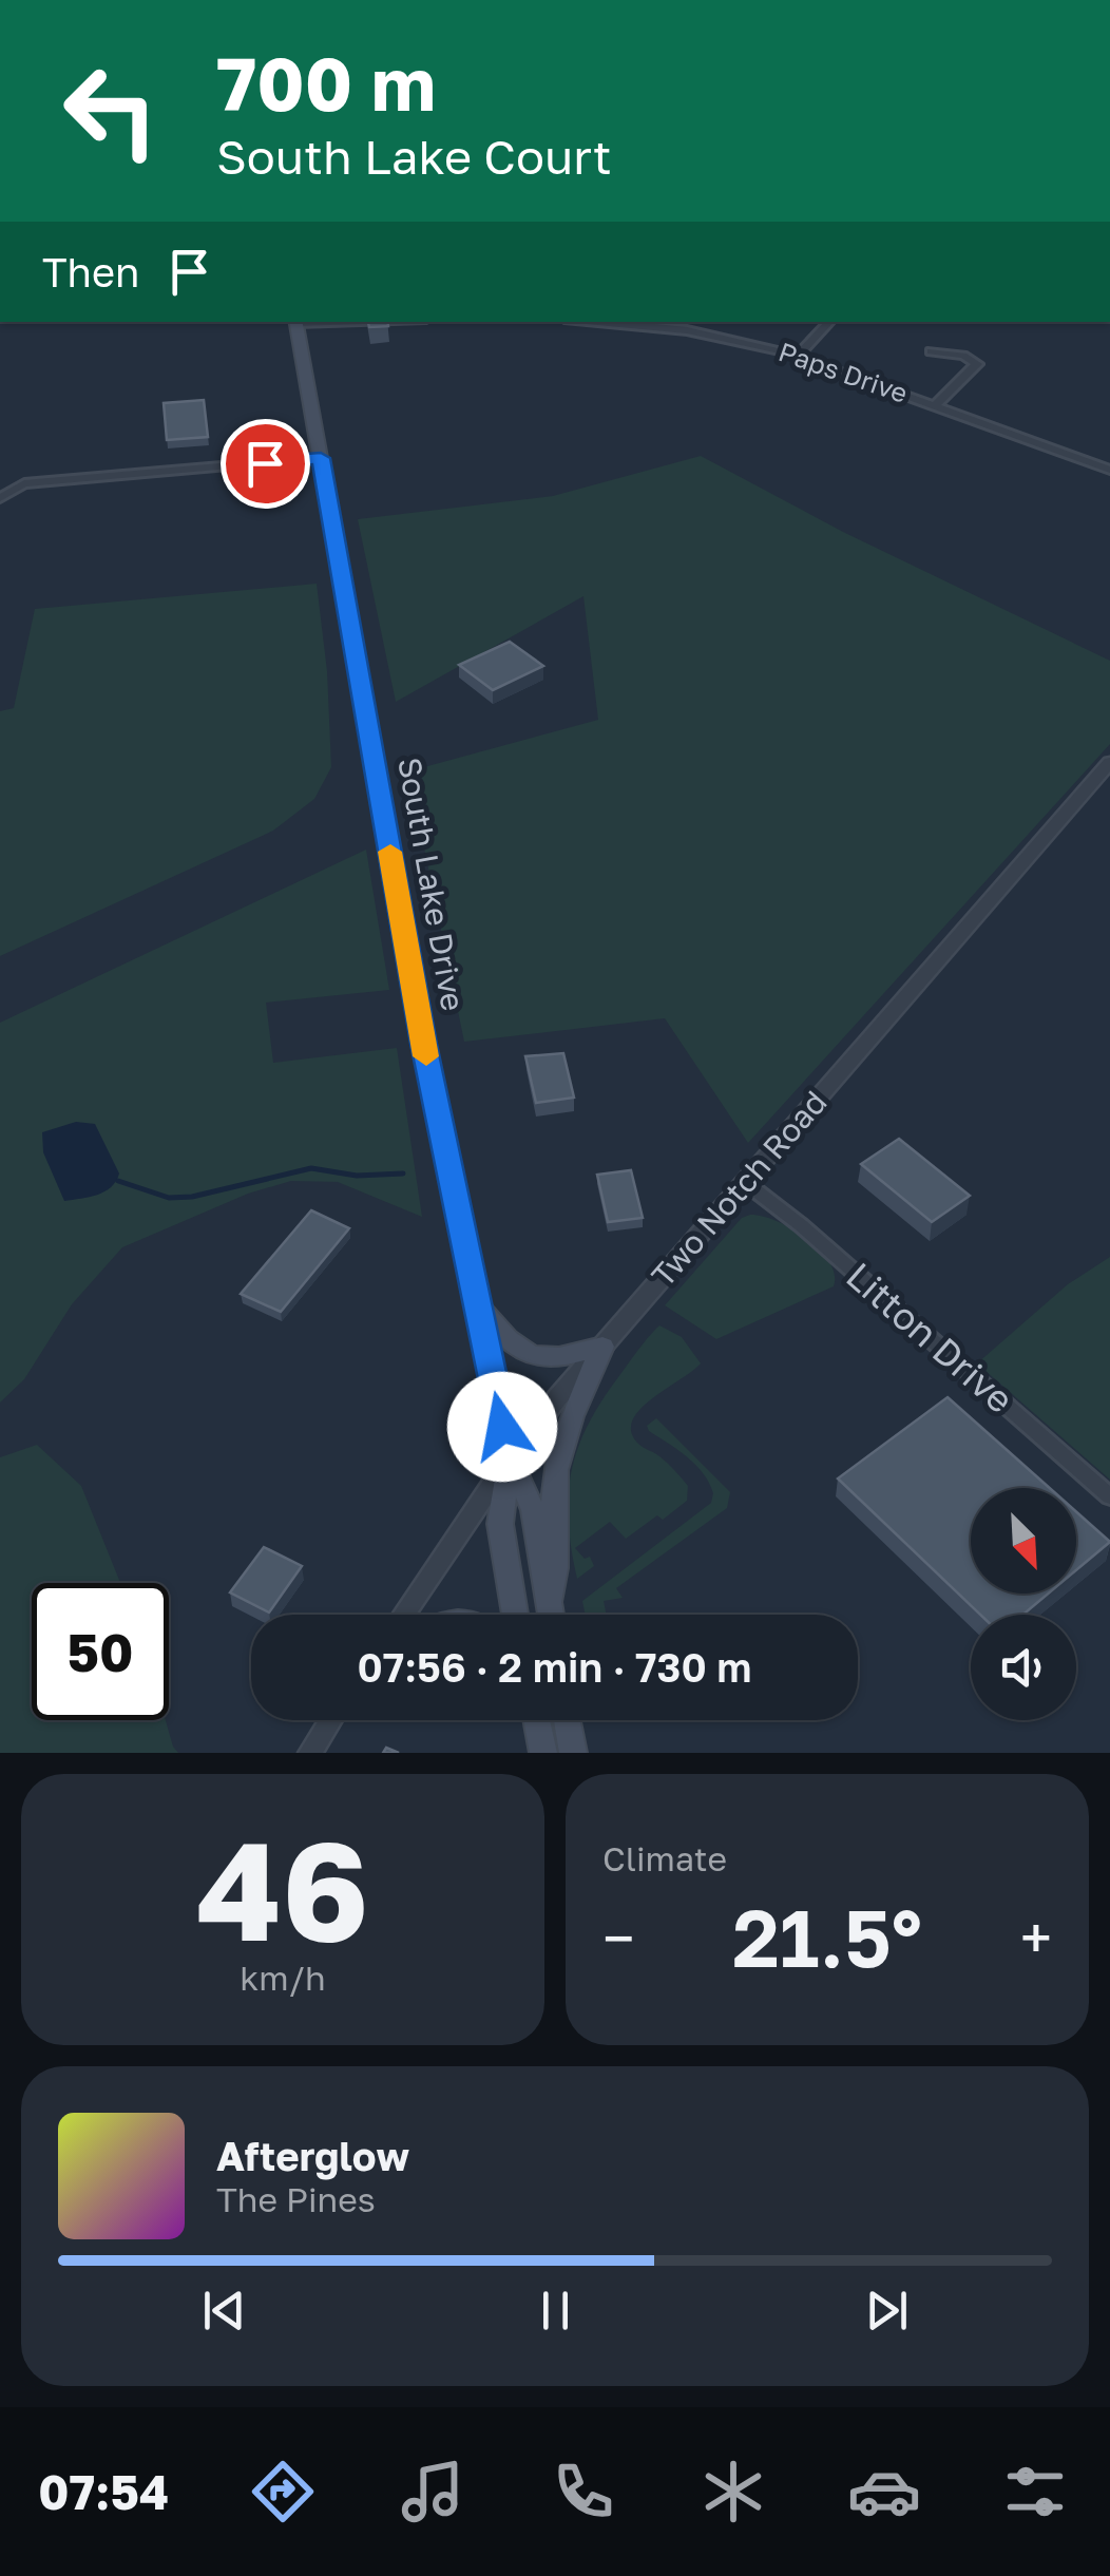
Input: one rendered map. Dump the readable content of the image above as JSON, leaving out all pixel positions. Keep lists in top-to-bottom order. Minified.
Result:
{"streets":{"main road":["South Lake Drive"],"street":["Paps Drive","Two Notch Road","Litton Drive"]},"crossings":[["South Lake Drive","Two Notch Road"],["Two Notch Road","Litton Drive"]],"north":"bottom right","page":{"turn":["700 m","South Lake Court"],"then":"Then","limit":"50","trip":"07:56 · 2 min · 730 m","tile":[["46","km/h"],"Climate"],"heat":["−","21.5°","+"],"song":["Afterglow","The Pines"],"tabs":"07:54"}}
